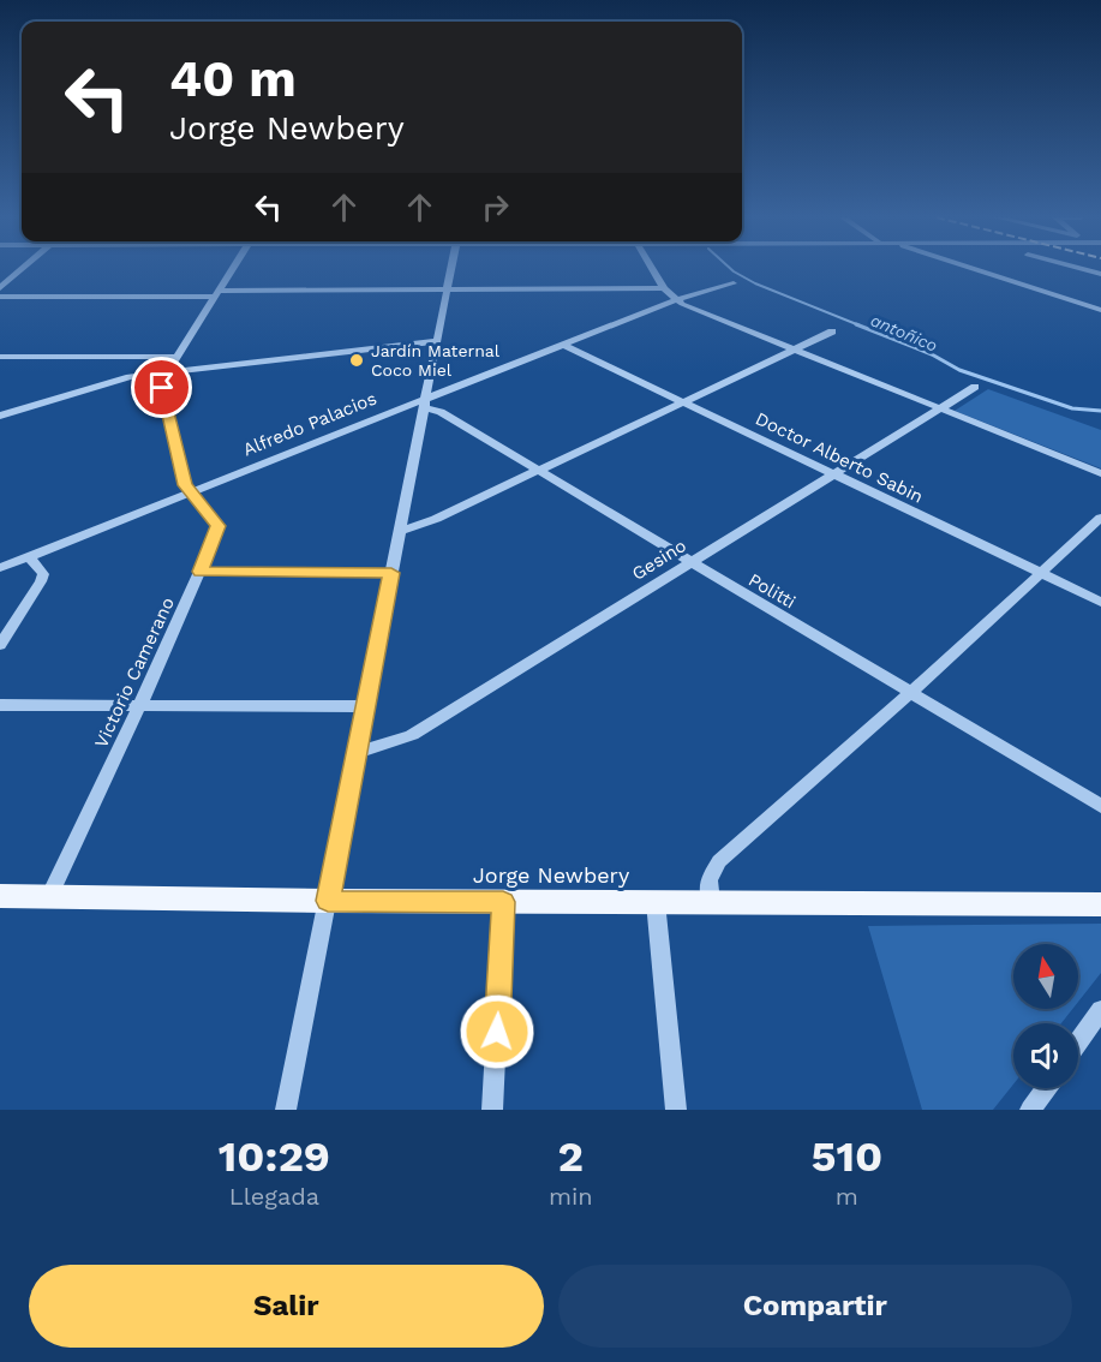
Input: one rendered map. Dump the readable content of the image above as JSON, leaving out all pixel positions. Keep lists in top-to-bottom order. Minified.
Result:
{"streets":{"main road":["Jorge Newbery"],"street":["Alfredo Palacios","Doctor Alberto Sabin","Gesino","Politti","Victorio Camerano"]},"crossings":[["Alfredo Palacios","Doctor Alberto Sabin"],["Alfredo Palacios","Politti"],["Alfredo Palacios","Victorio Camerano"],["Doctor Alberto Sabin","Gesino"],["Gesino","Politti"],["Victorio Camerano","Jorge Newbery"]],"water":["antoñico"],"places":["Jardín Maternal Coco Miel"],"north":"top","page":{"turn":["40 m","Jorge Newbery"],"eta":["10:29","Llegada","2","min","510","m"],"buttons":["Salir","Compartir"]}}
